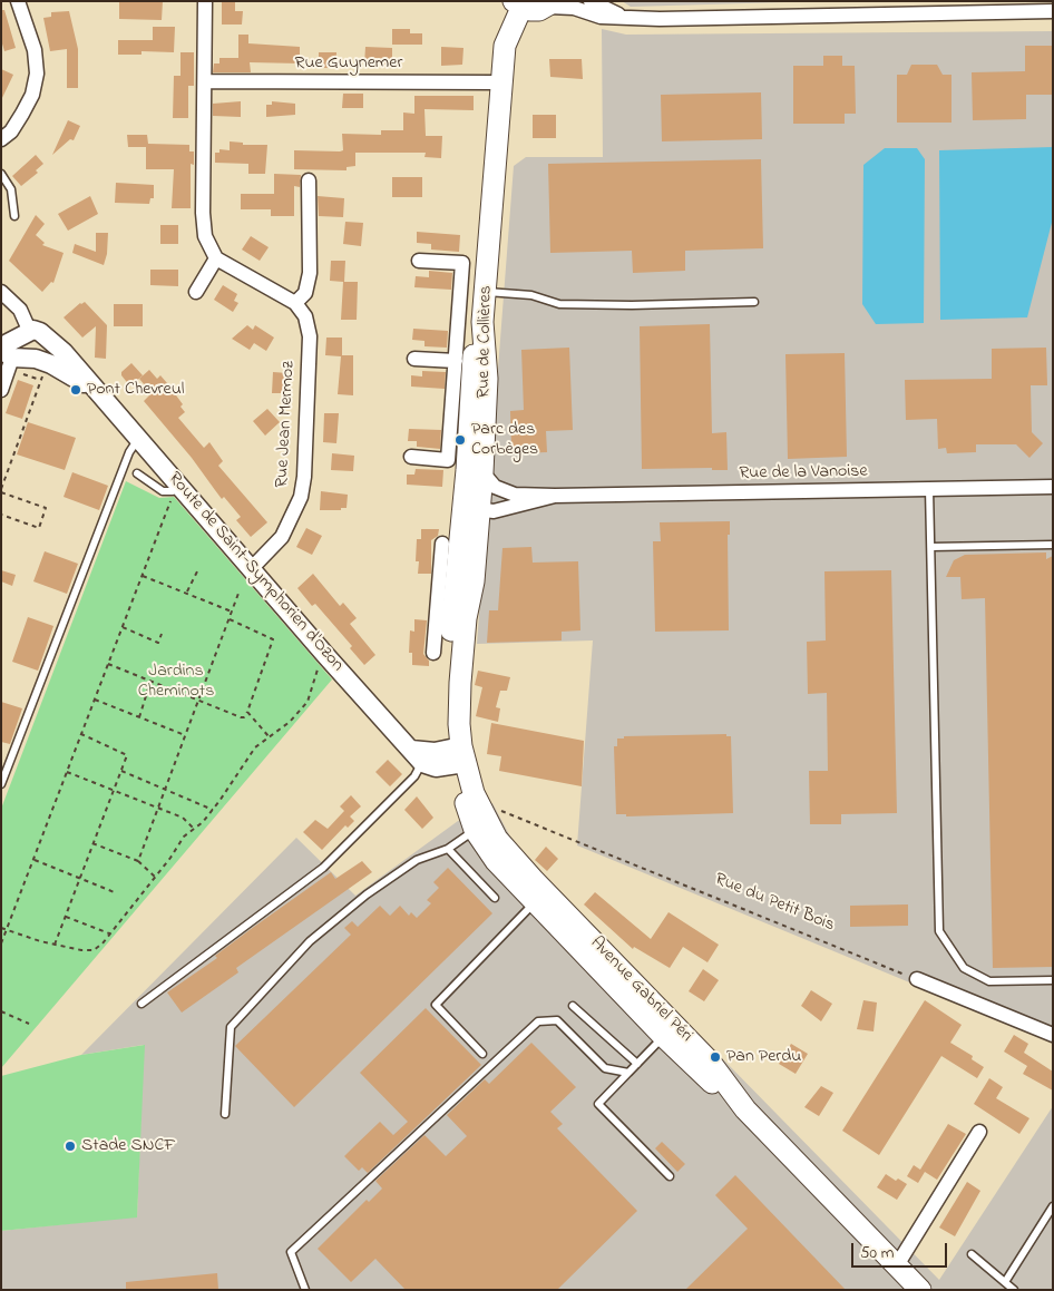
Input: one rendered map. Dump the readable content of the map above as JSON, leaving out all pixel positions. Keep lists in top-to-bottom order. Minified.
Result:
{"streets":{"main road":["Rue de Collières","Avenue Gabriel Péri"],"street":["Rue Guynemer","Rue Jean Mermoz","Rue de la Vanoise","Route de Saint-Symphorien d'Ozon"],"path":["Rue du Petit Bois"]},"crossings":[["Rue Guynemer","Rue de Collières"],["Rue de Collières","Rue de la Vanoise"],["Rue Jean Mermoz","Route de Saint-Symphorien d'Ozon"],["Rue du Petit Bois","Avenue Gabriel Péri"]],"parks":["Jardins Cheminots"],"places":["Pont Chevreul","Parc des Corbèges","Pan Perdu","Stade SNCF"],"scale_bar":"50 m"}
